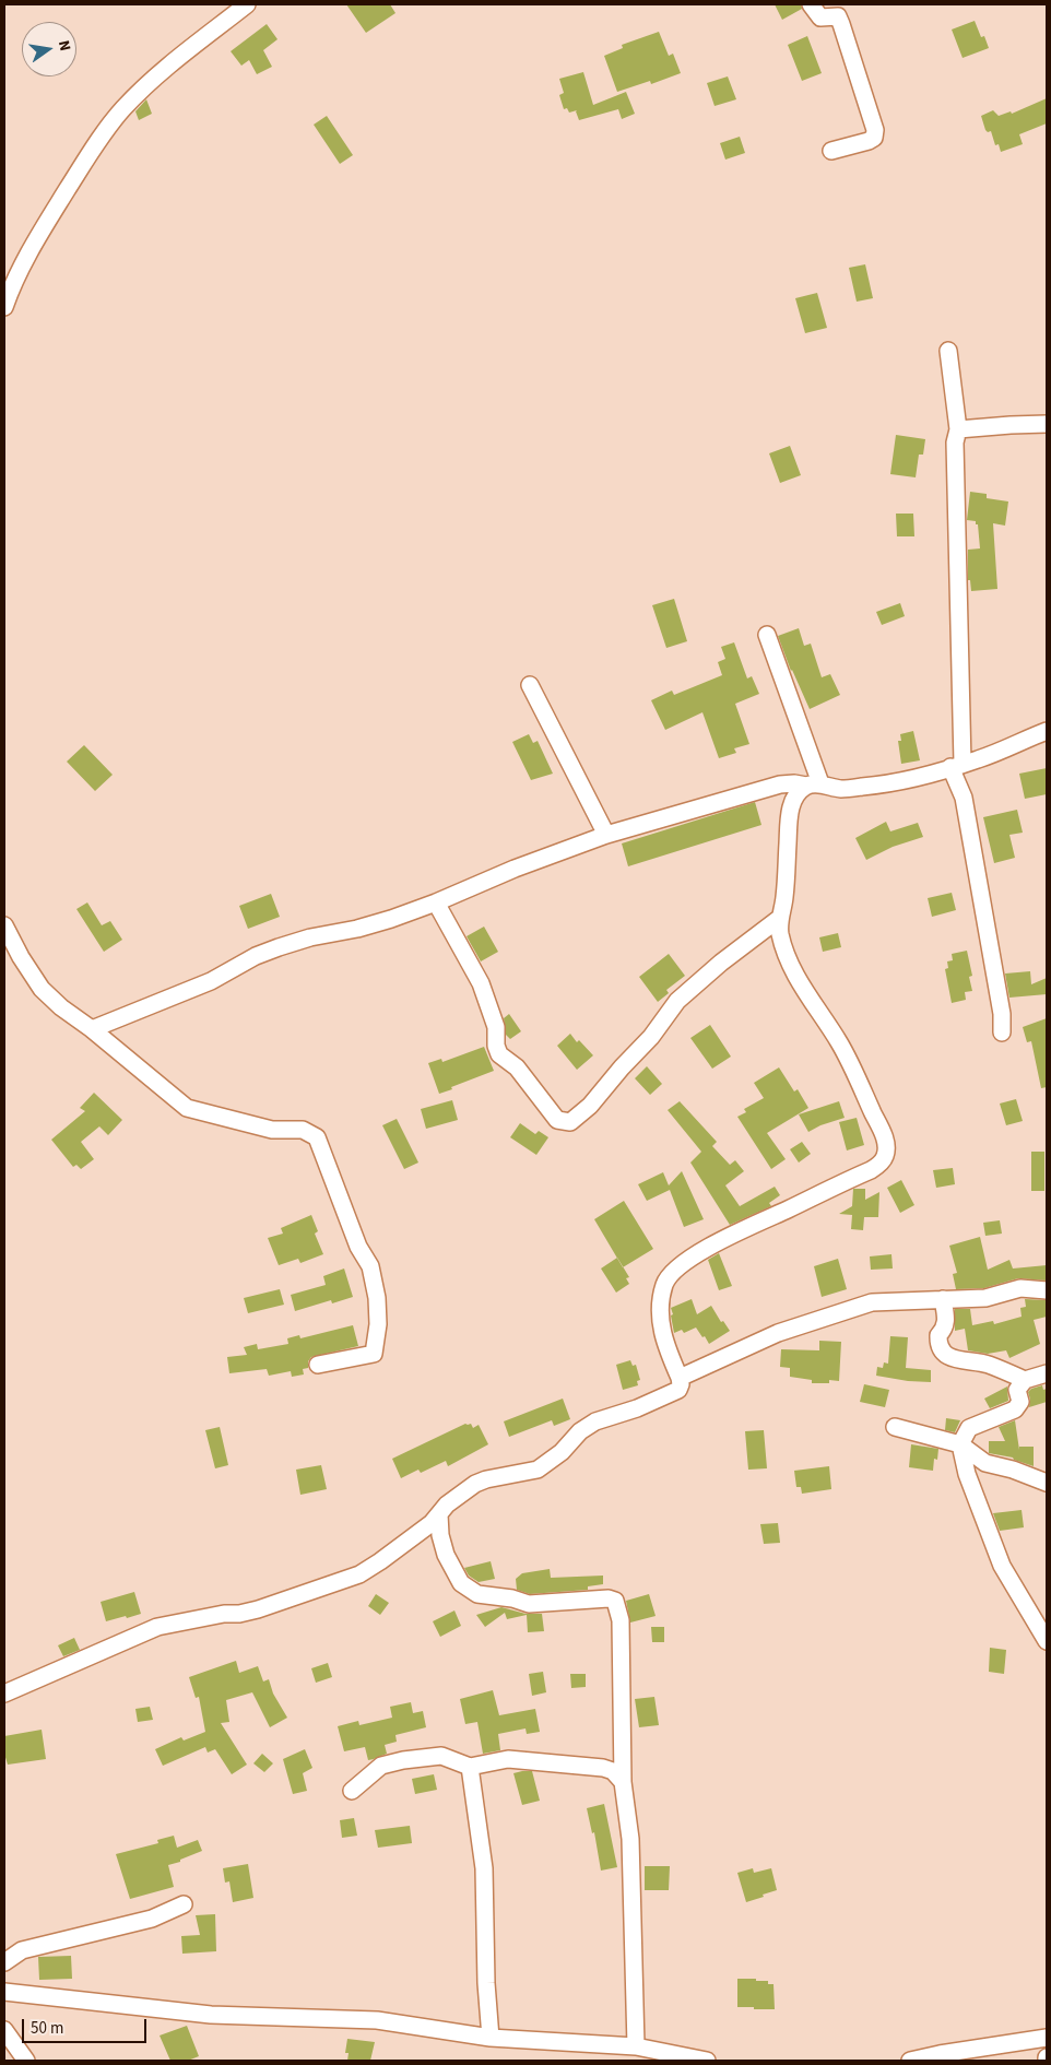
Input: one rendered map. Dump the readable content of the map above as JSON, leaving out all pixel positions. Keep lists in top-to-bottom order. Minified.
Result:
{"scale_bar":"50 m","north":"right"}
